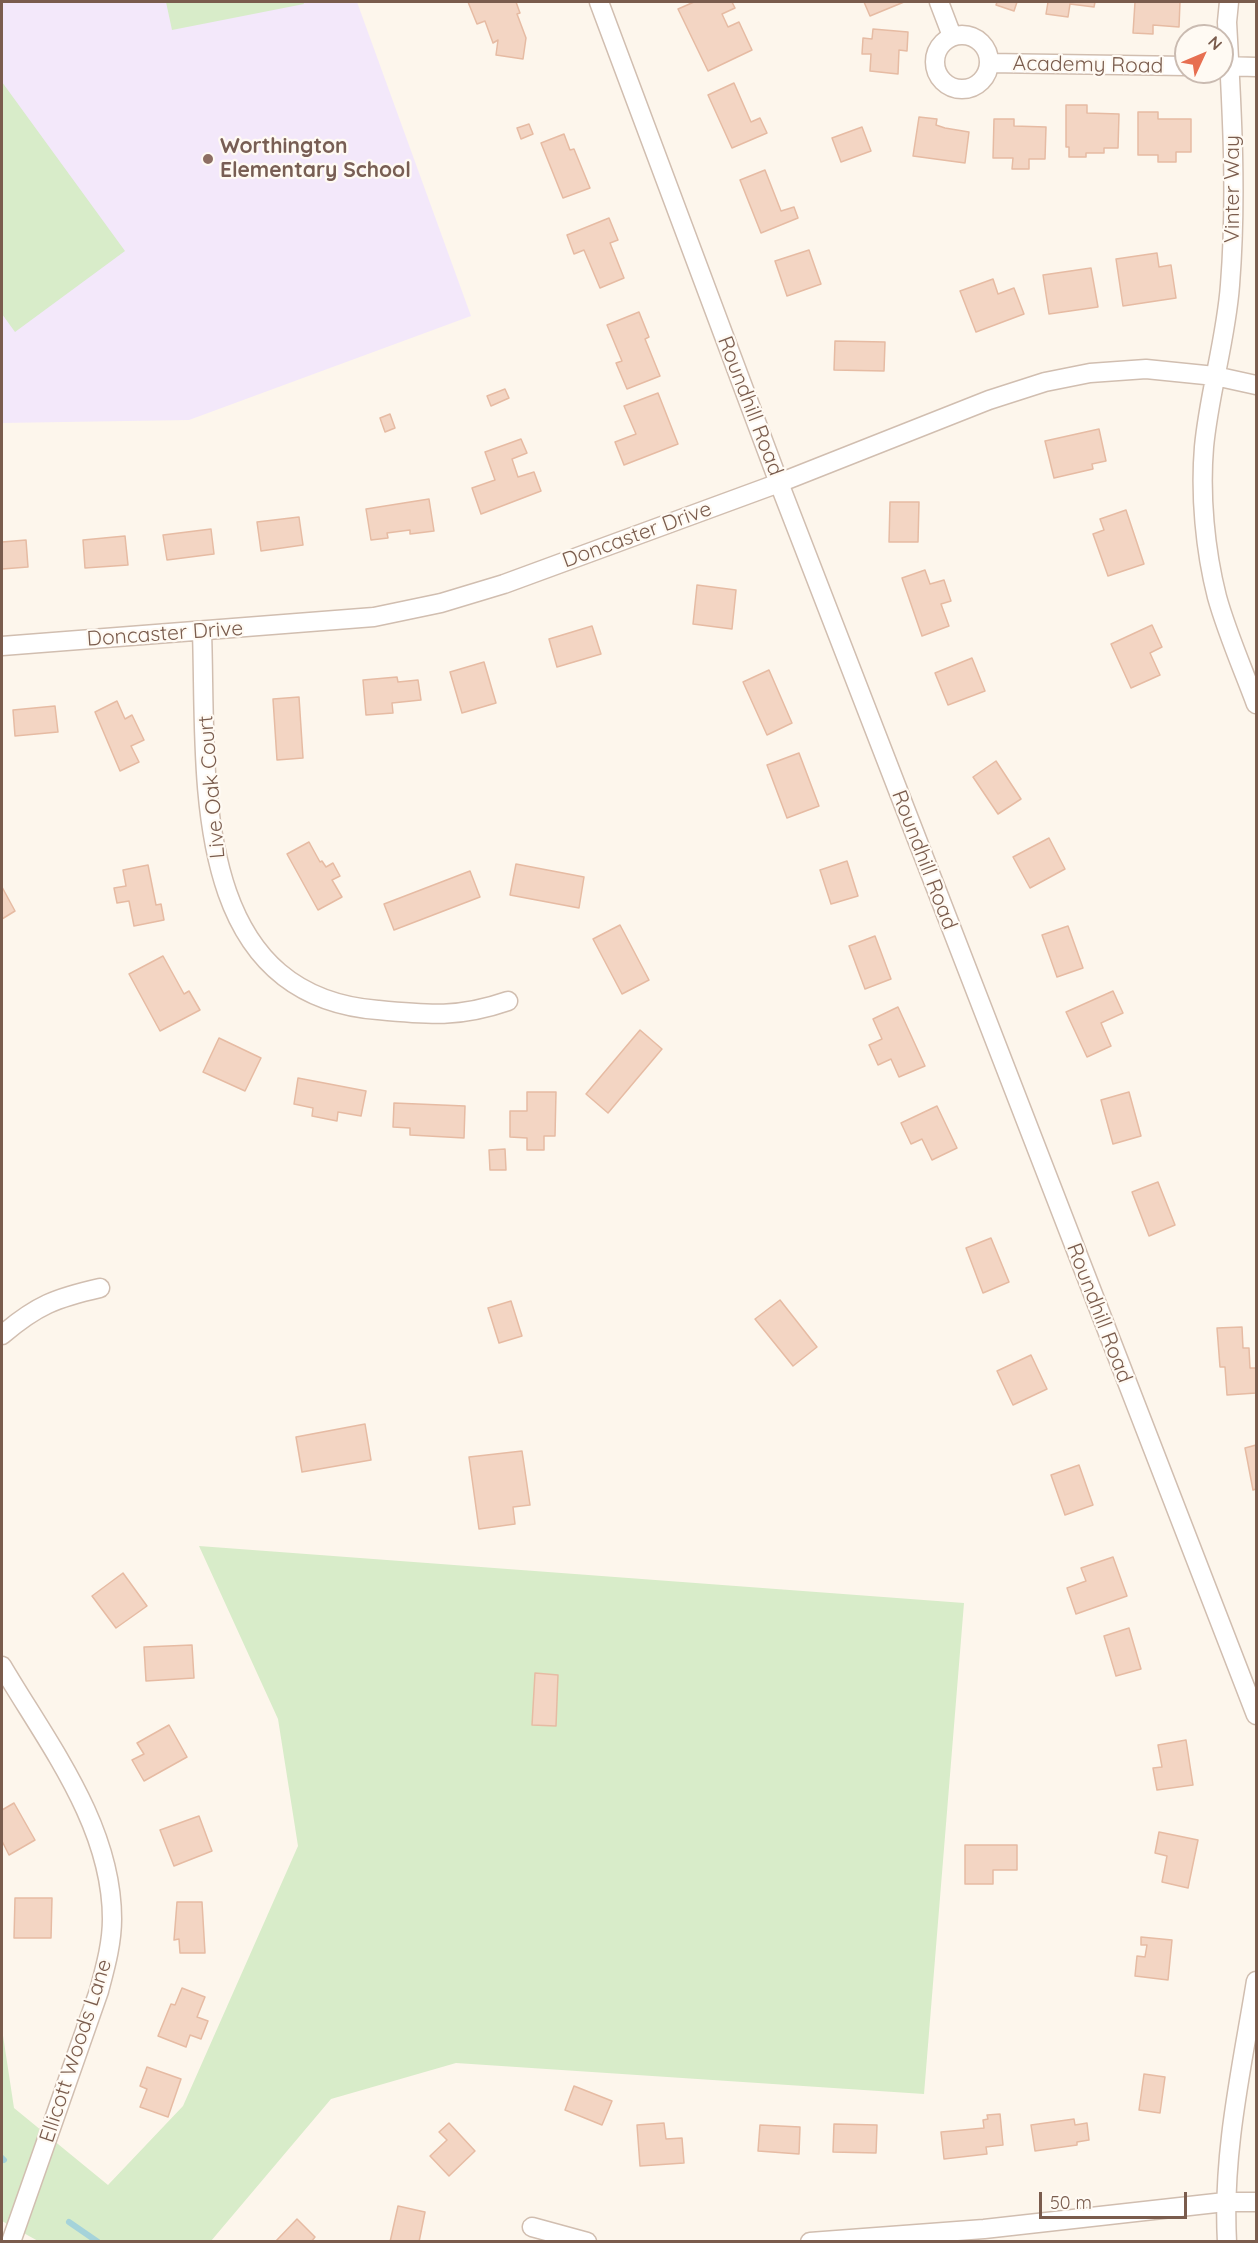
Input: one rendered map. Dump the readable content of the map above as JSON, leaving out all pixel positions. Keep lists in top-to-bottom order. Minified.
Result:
{"streets":{"street":["Academy Road","Vinter Way","Roundhill Road","Doncaster Drive","Live Oak Court","Ellicott Woods Lane"]},"crossings":[["Vinter Way","Doncaster Drive"],["Roundhill Road","Doncaster Drive"],["Doncaster Drive","Live Oak Court"]],"places":["Worthington Elementary School"],"scale_bar":"50 m","north":"top right"}
